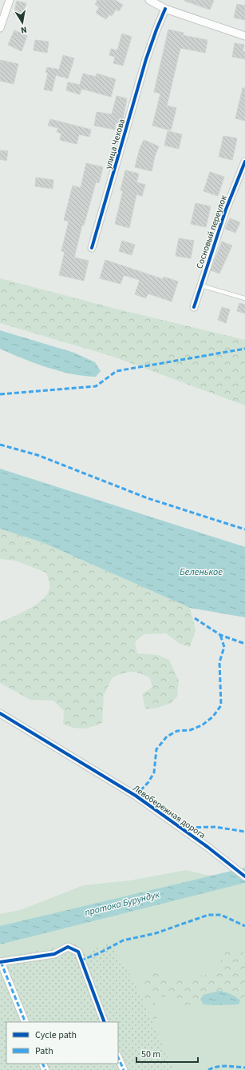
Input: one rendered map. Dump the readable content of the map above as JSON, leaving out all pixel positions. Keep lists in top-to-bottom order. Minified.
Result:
{"streets":{"street":["улица Чехова","Сосновый переулок","Левобережная дорога"]},"water":["Беленькое","протока Бурундук"],"legend":["Cycle path","Path"],"scale_bar":"50 m","north":"bottom"}
